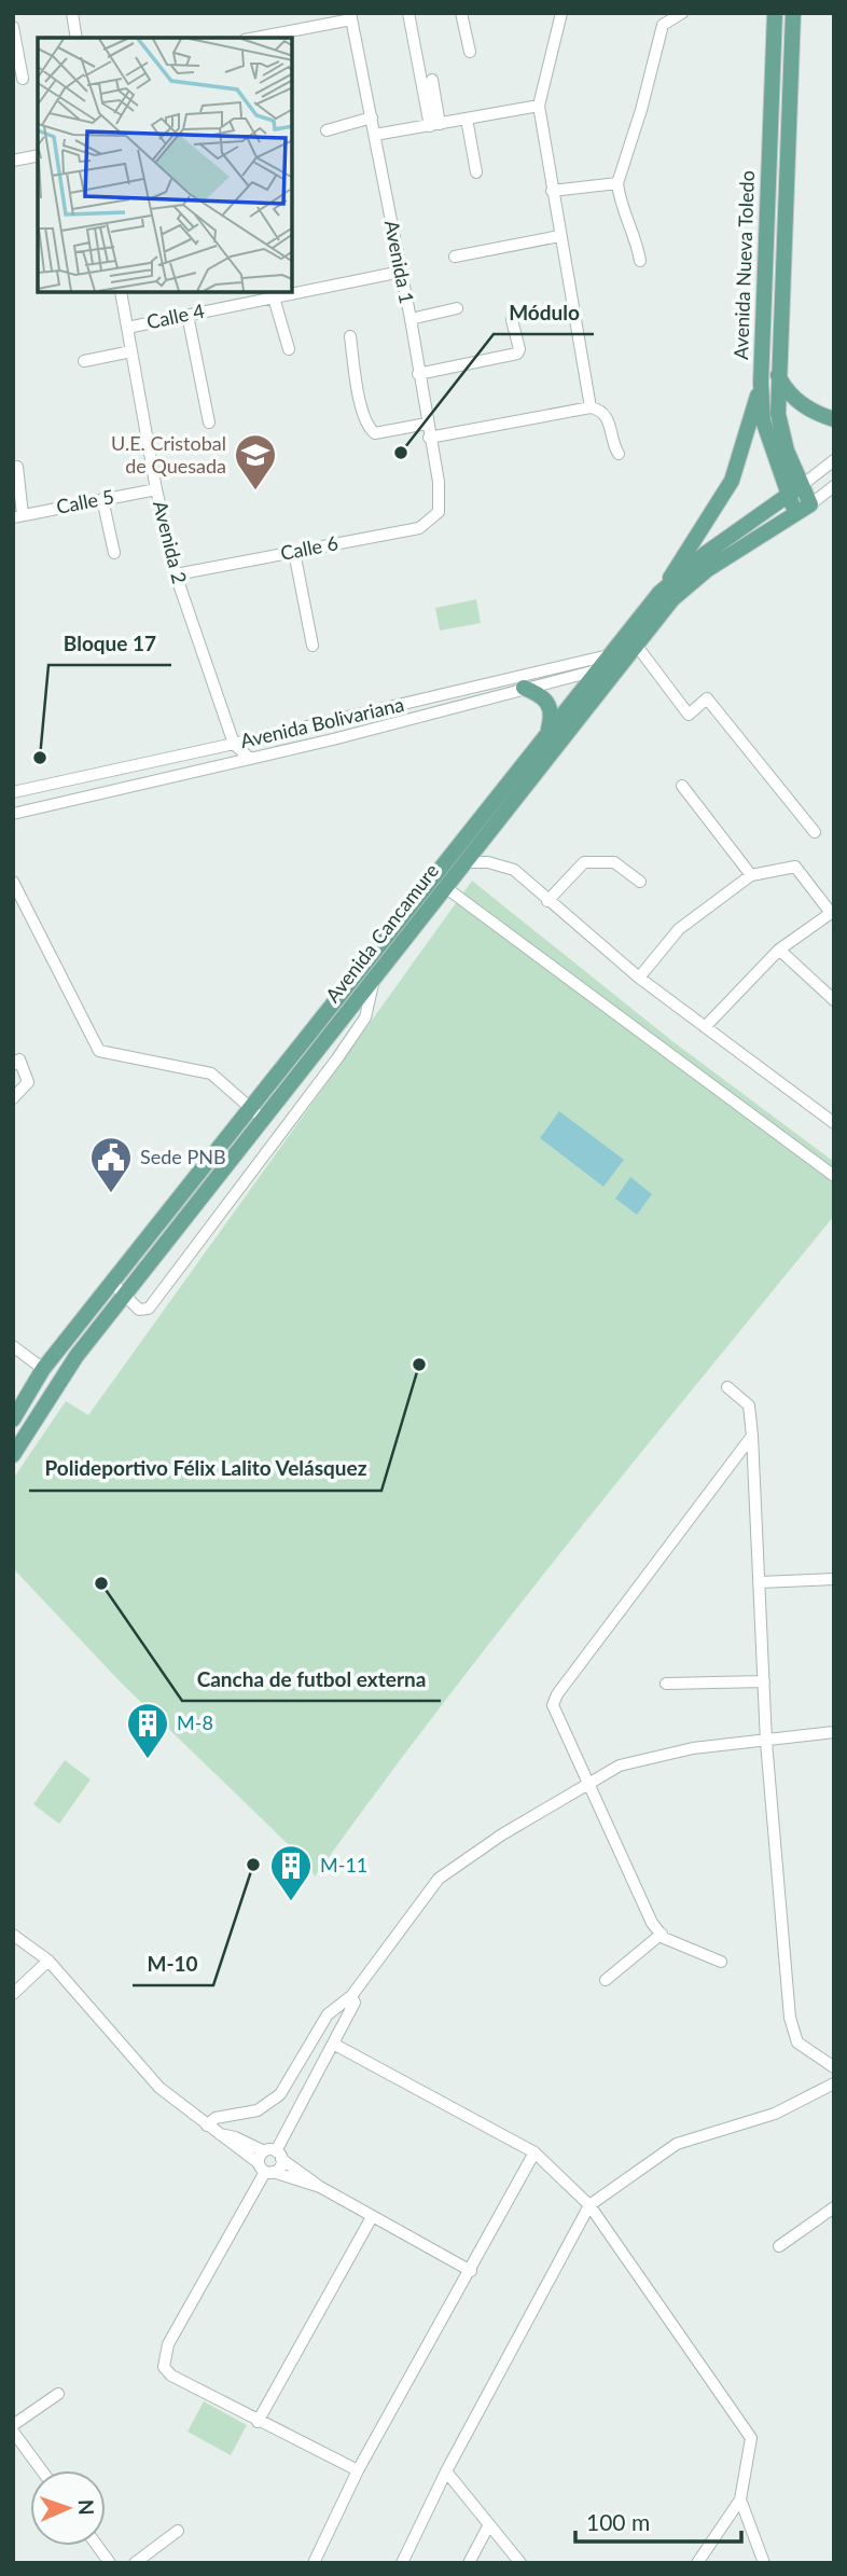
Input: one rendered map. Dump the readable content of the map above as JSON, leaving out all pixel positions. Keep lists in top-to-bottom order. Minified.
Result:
{"streets":{"main road":["Avenida Nueva Toledo","Avenida Cancamure"],"street":["Avenida 1","Calle 4","Calle 5","Avenida 2","Calle 6","Avenida Bolivariana"]},"crossings":[["Avenida 1","Calle 4"],["Avenida 1","Calle 6"],["Avenida Nueva Toledo","Avenida Cancamure"],["Calle 4","Avenida 2"],["Calle 5","Avenida 2"],["Avenida 2","Calle 6"],["Avenida 2","Avenida Bolivariana"],["Avenida Bolivariana","Avenida Cancamure"]],"places":{"other":["Módulo","Bloque 17","Polideportivo Félix Lalito Velásquez","Cancha de futbol externa","M-10"],"school or university":["U.E. Cristobal de Quesada"],"public building":["Sede PNB"],"building":["M-8","M-11"]},"scale_bar":"100 m","north":"right"}
